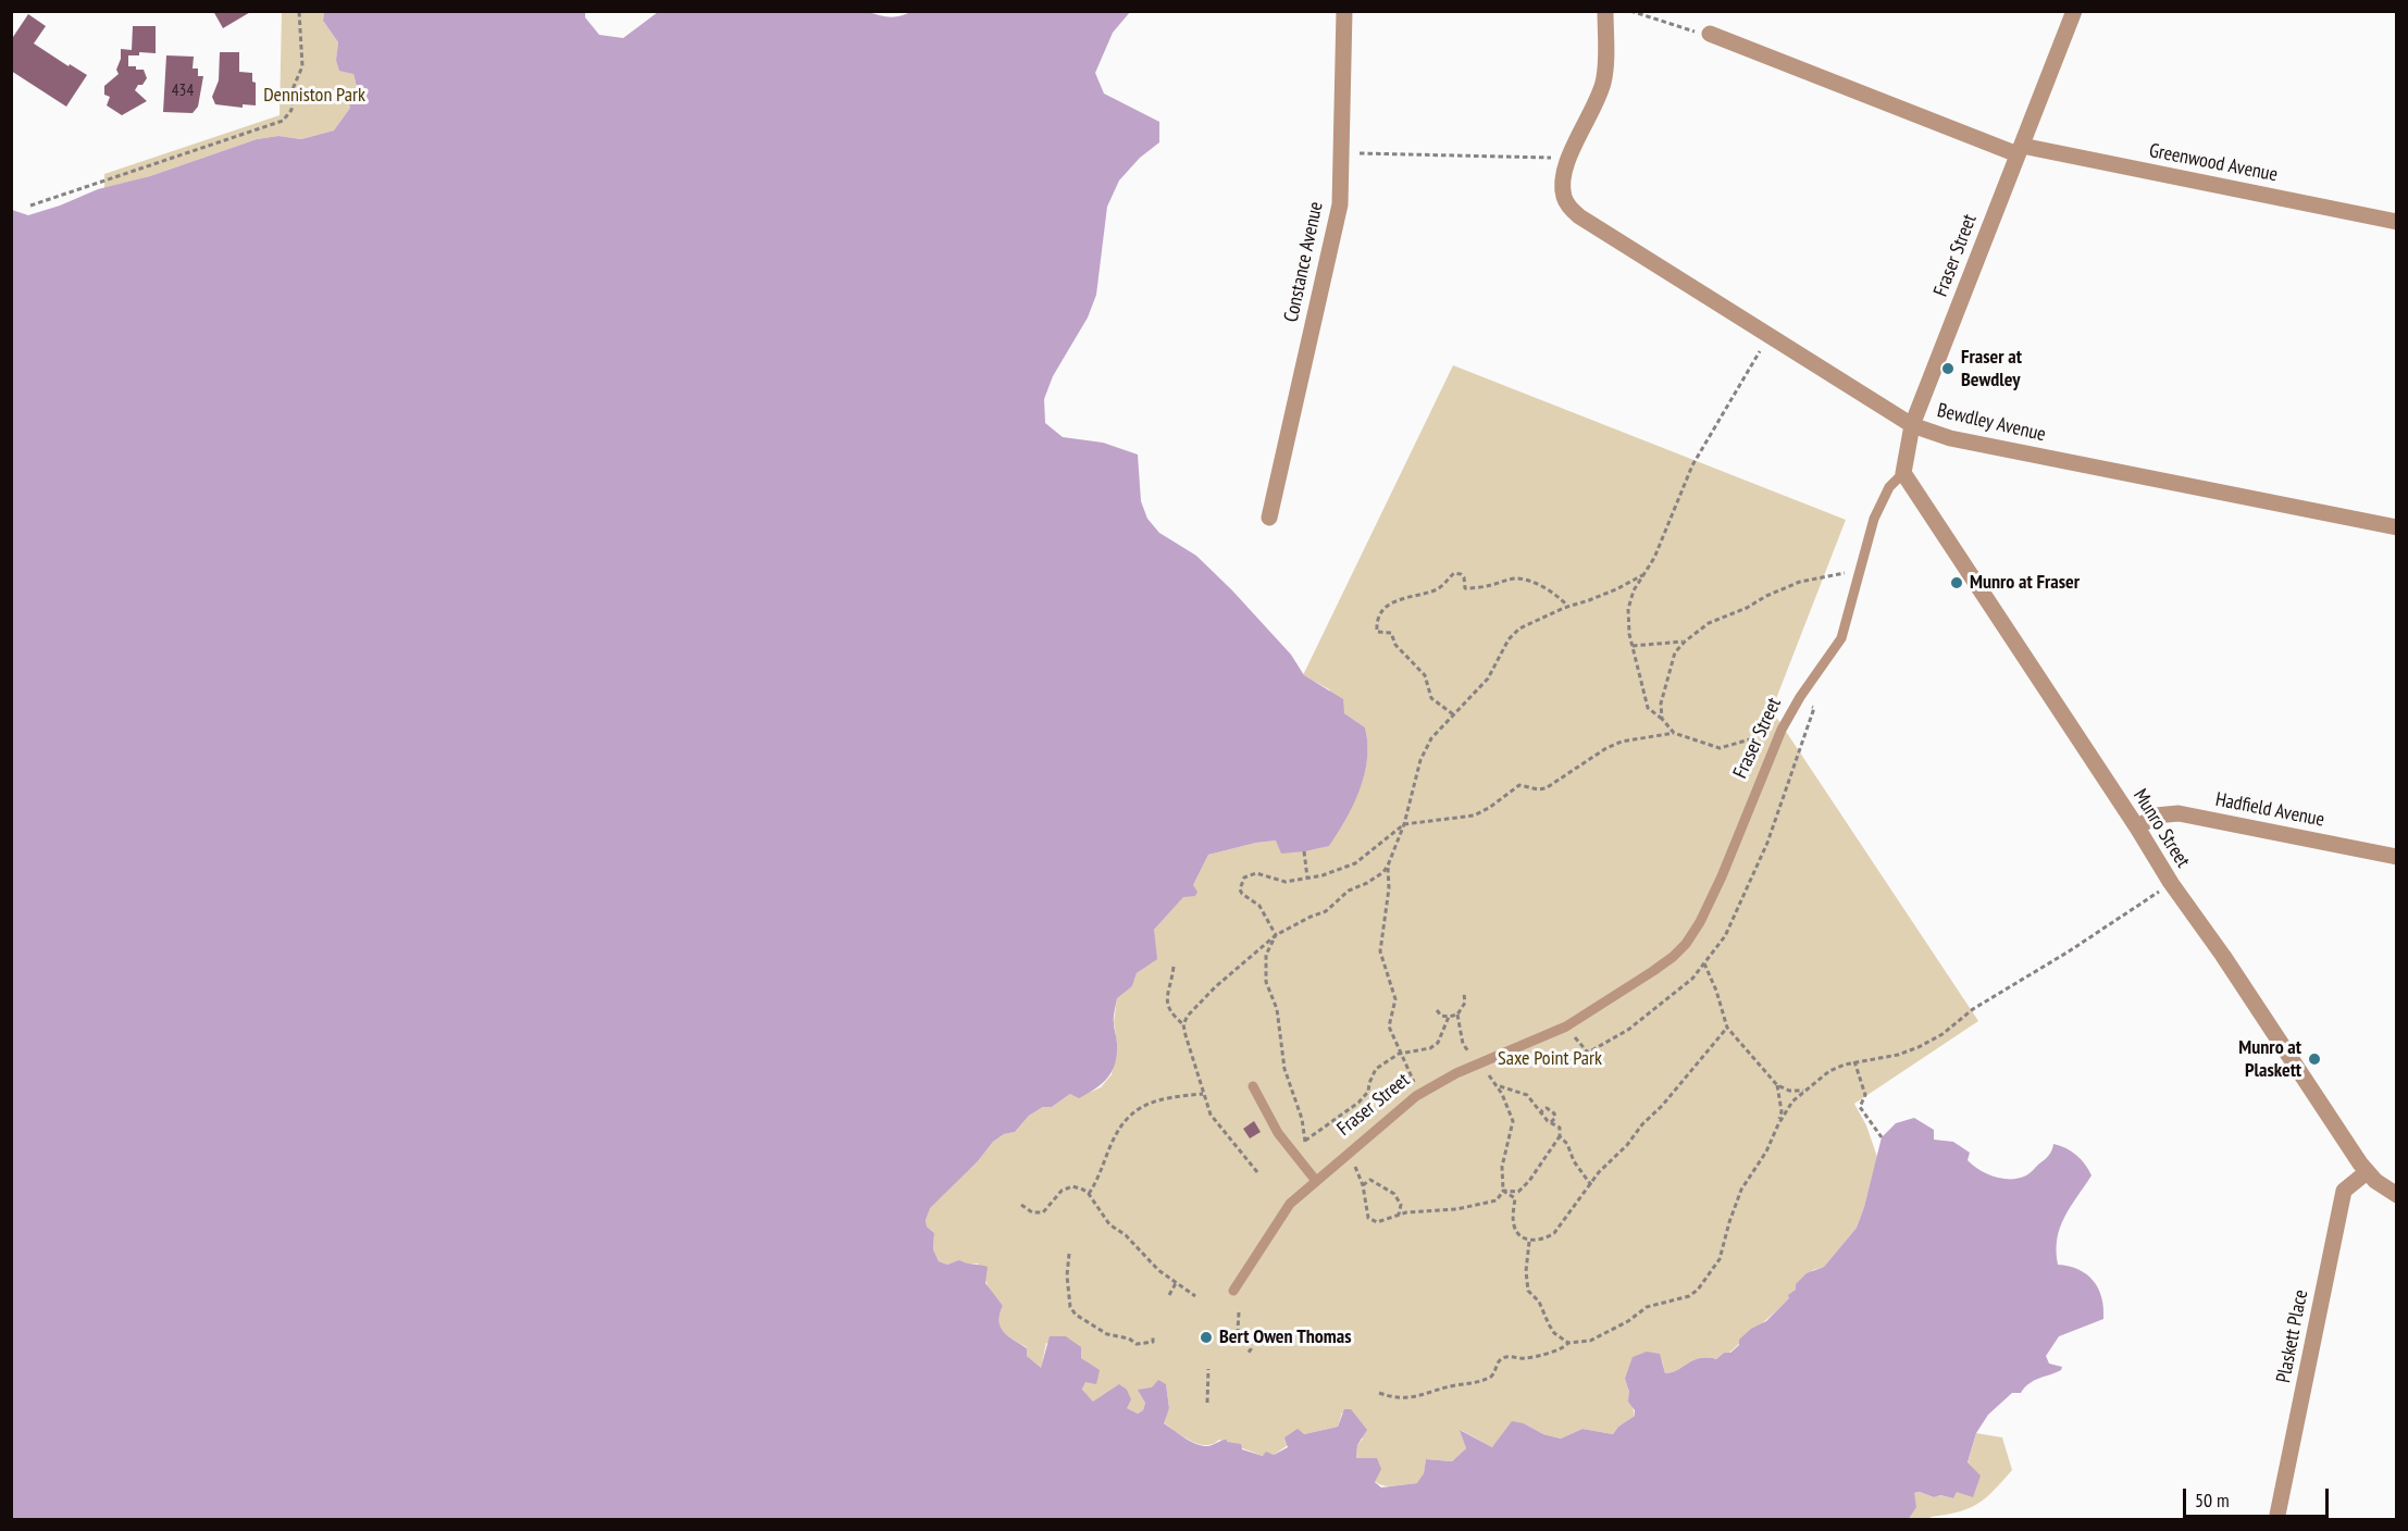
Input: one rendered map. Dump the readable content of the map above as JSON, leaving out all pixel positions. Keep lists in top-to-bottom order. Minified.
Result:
{"streets":{"street":["Greenwood Avenue","Fraser Street","Constance Avenue","Bewdley Avenue","Hadfield Avenue","Munro Street","Plaskett Place"]},"crossings":[["Greenwood Avenue","Fraser Street"],["Fraser Street","Bewdley Avenue"],["Fraser Street","Munro Street"],["Hadfield Avenue","Munro Street"],["Munro Street","Plaskett Place"]],"parks":["Denniston Park","Saxe Point Park"],"places":["Fraser at Bewdley","Munro at Fraser","Munro at Plaskett","Bert Owen Thomas"],"house_numbers":["434"],"scale_bar":"50 m"}
